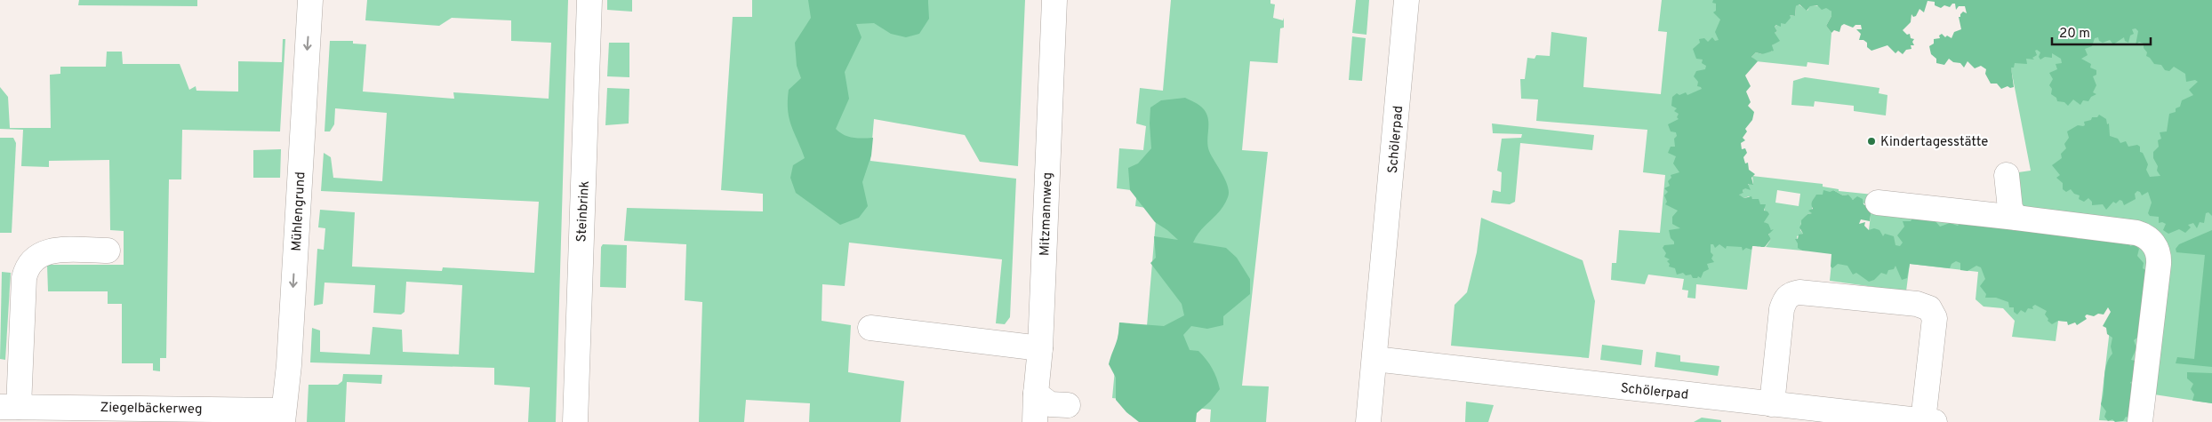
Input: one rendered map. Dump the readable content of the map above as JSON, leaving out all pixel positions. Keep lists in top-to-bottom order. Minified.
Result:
{"streets":{"street":["Schölerpad","Mühlengrund","Steinbrink","Mitzmannweg","Ziegelbäckerweg"]},"crossings":[["Mühlengrund","Ziegelbäckerweg"]],"one_way":["Mühlengrund"],"places":["Kindertagesstätte"],"scale_bar":"20 m"}
